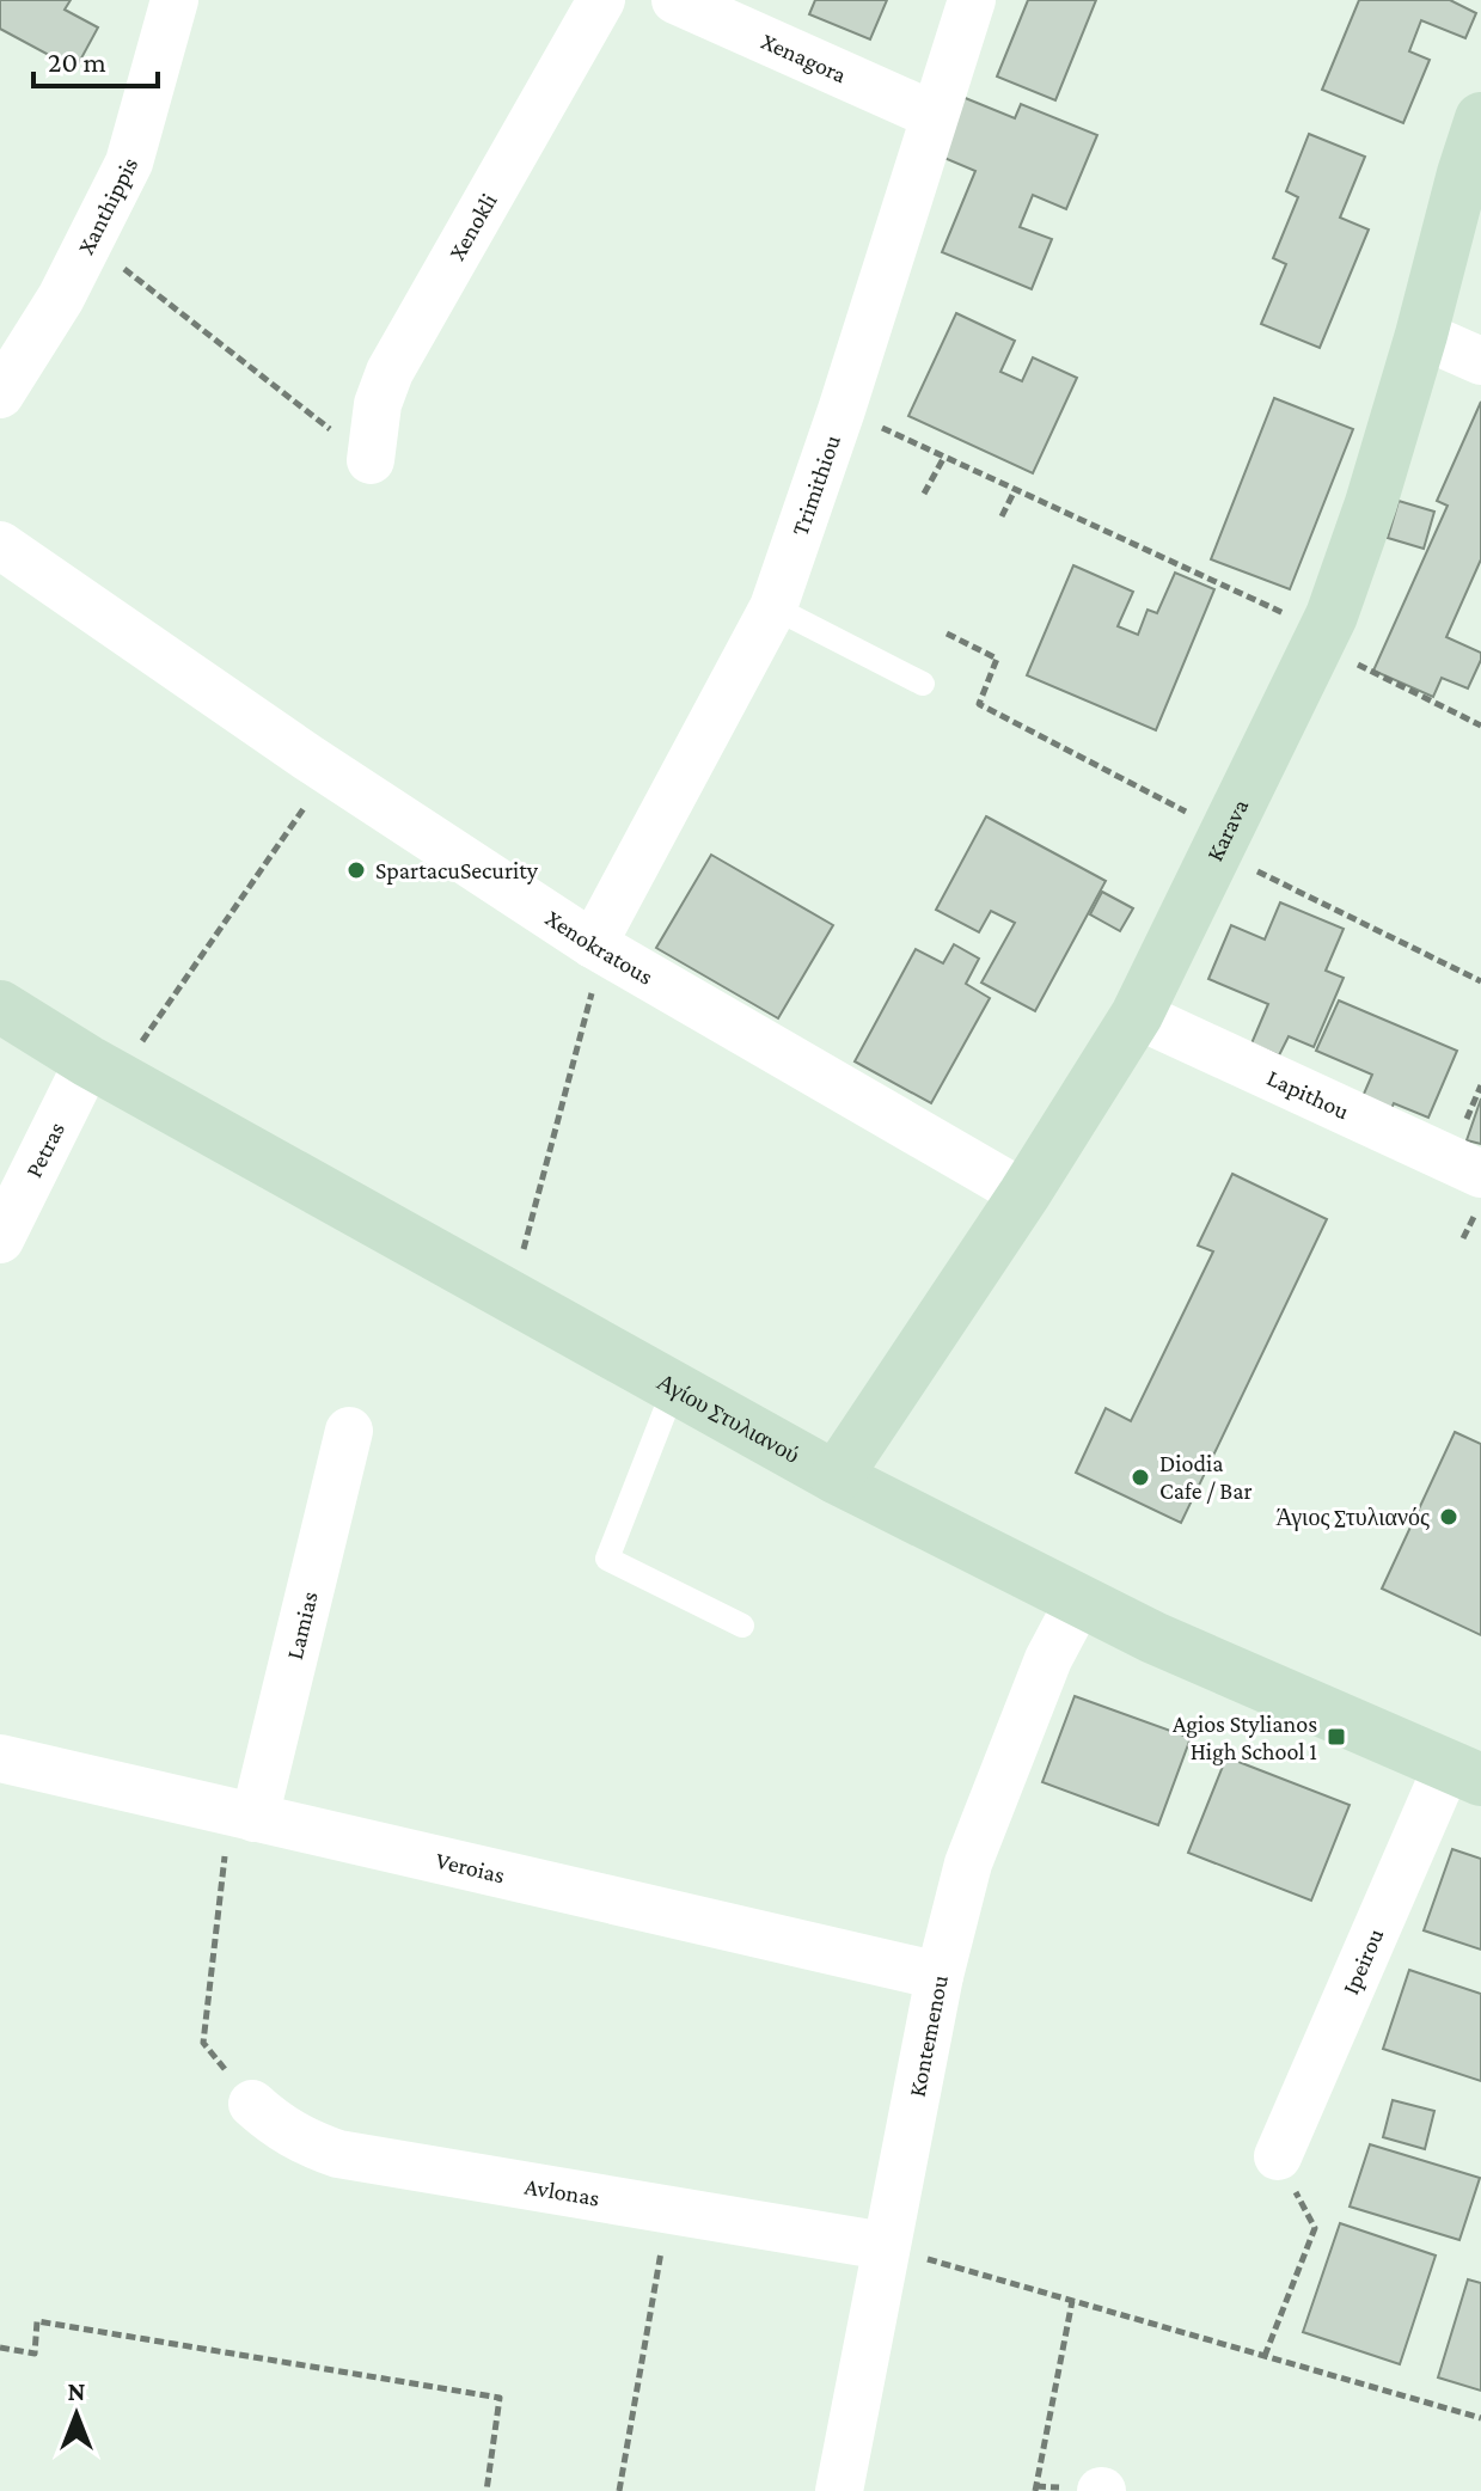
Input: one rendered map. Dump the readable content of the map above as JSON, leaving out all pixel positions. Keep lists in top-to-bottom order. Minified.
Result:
{"streets":{"street":["Xenagora","Xanthippis","Xenokli","Trimithiou","Karava","Xenokratous","Lapithou","Petras","Αγίου Στυλιανού","Lamias","Veroias","Ipeirou","Kontemenou","Avlonas"]},"crossings":[["Xenagora","Trimithiou"],["Trimithiou","Xenokratous"],["Karava","Xenokratous"],["Karava","Lapithou"],["Karava","Αγίου Στυλιανού"],["Petras","Αγίου Στυλιανού"],["Αγίου Στυλιανού","Ipeirou"],["Αγίου Στυλιανού","Kontemenou"],["Lamias","Veroias"],["Veroias","Kontemenou"],["Kontemenou","Avlonas"]],"places":{"other":["SpartacuSecurity","Diodia Cafe / Bar","Άγιος Στυλιανός"],"transit":["Agios Stylianos High School 1"]},"scale_bar":"20 m","north":"top"}
